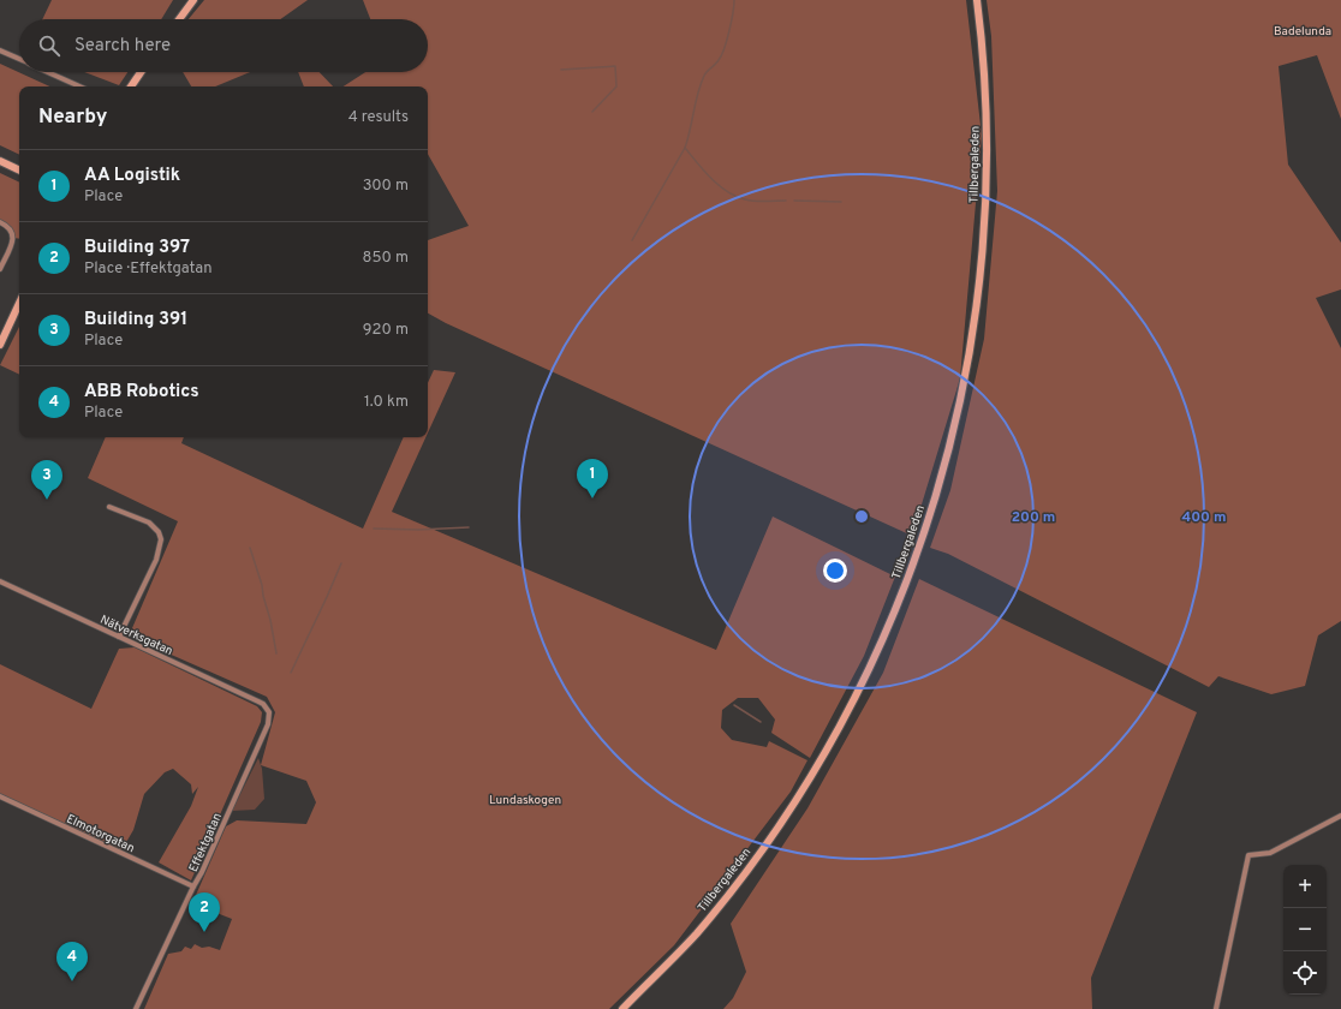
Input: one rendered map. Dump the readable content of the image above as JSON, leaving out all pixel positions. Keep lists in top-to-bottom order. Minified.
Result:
{"streets":{"main road":["Tillbergaleden"],"street":["Nätverksgatan","Elmotorgatan","Effektgatan"]},"crossings":[["Nätverksgatan","Effektgatan"],["Elmotorgatan","Effektgatan"]],"parks":["Badelunda","Lundaskogen"],"page":{"search":"Search here","heading":["Nearby","4 results"],"list":[{"mark":"1","name":"AA Logistik","note":"Place","value":"300 m"},{"mark":"2","name":"Building 397","note":"Place · Effektgatan","value":"850 m"},{"mark":"3","name":"Building 391","note":"Place","value":"920 m"},{"mark":"4","name":"ABB Robotics","note":"Place","value":"1.0 km"}],"pins":["1","3","2","4"],"map_buttons":["+","−"]},"rings":["200 m","400 m"]}
